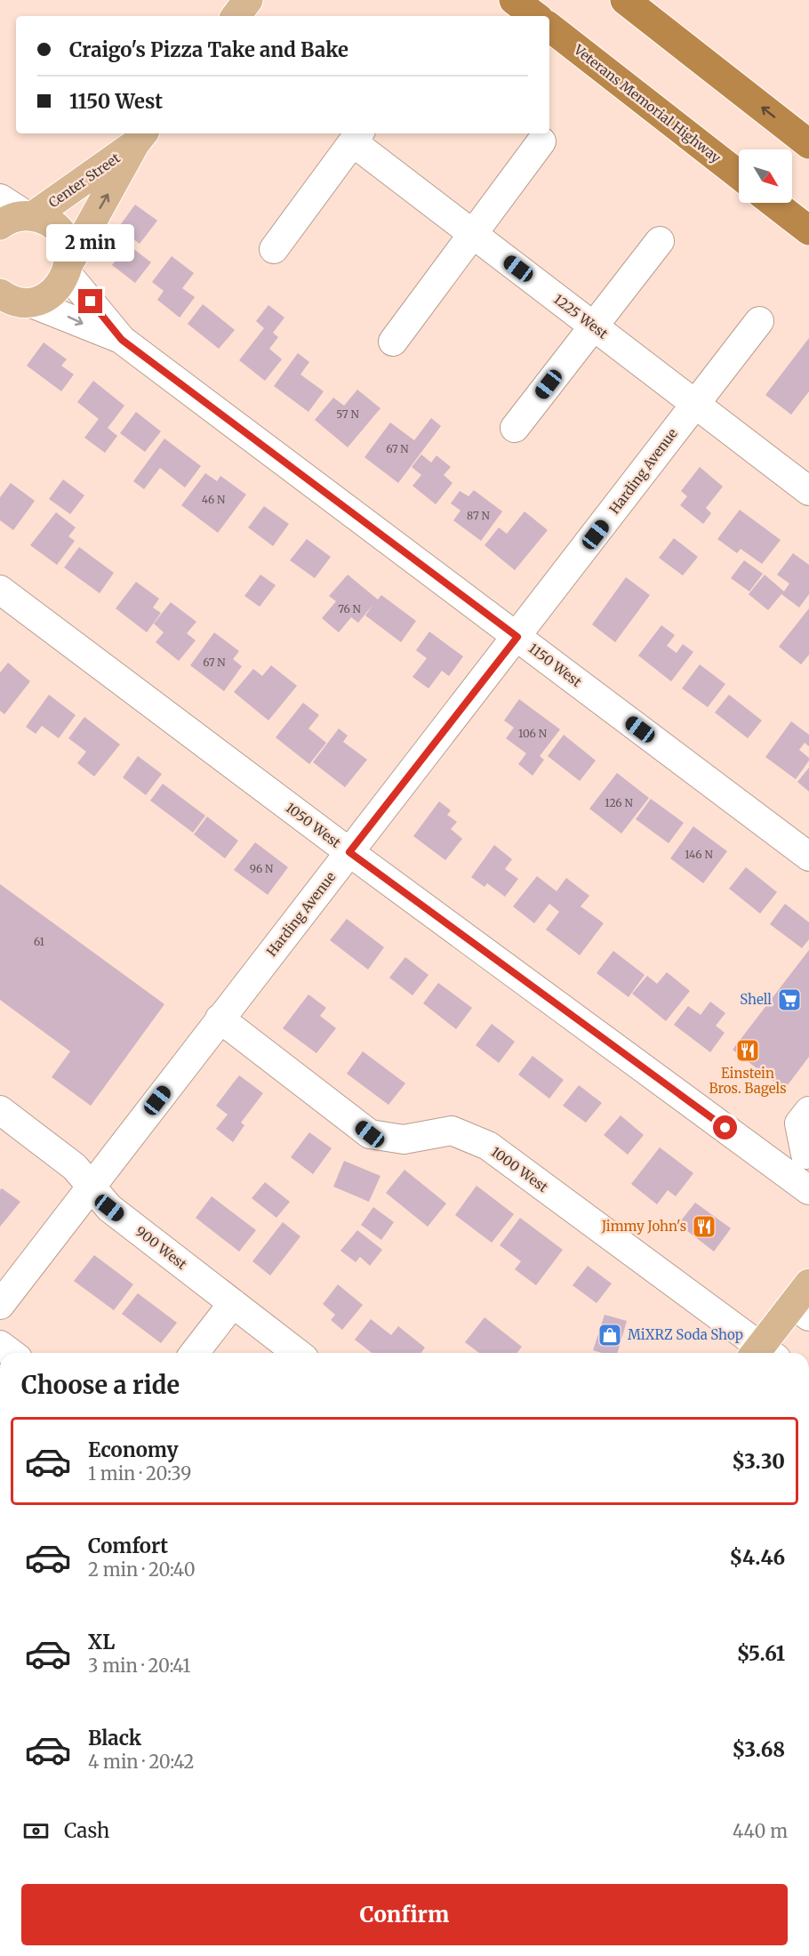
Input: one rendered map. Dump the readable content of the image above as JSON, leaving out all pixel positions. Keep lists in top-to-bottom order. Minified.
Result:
{"streets":{"highway":["Veterans Memorial Highway"],"main road":["Center Street"],"street":["1225 West","Harding Avenue","1150 West","1050 West","1000 West","900 West"]},"crossings":[["Center Street","1150 West"],["1225 West","Harding Avenue"],["Harding Avenue","1150 West"],["Harding Avenue","1050 West"],["Harding Avenue","1000 West"],["Harding Avenue","900 West"]],"places":{"supermarket":["Shell"],"restaurant":["Einstein Bros. Bagels","Jimmy John's"],"shop":["MiXRZ Soda Shop"]},"house_numbers":["57 N","67 N","46 N","87 N","76 N","67 N","106 N","126 N","146 N","96 N","61"],"north":"bottom right","page":{"banner":["Craigo's Pizza Take and Bake","1150 West"],"bubble":"2 min","heading":"Choose a ride","list":[{"name":"Economy","note":"1 min · 20:39","value":"$3.30"},{"name":"Comfort","note":"2 min · 20:40","value":"$4.46"},{"name":"XL","note":"3 min · 20:41","value":"$5.61"},{"name":"Black","note":"4 min · 20:42","value":"$3.68"}],"pay":["Cash","440 m"],"buttons":"Confirm"}}
